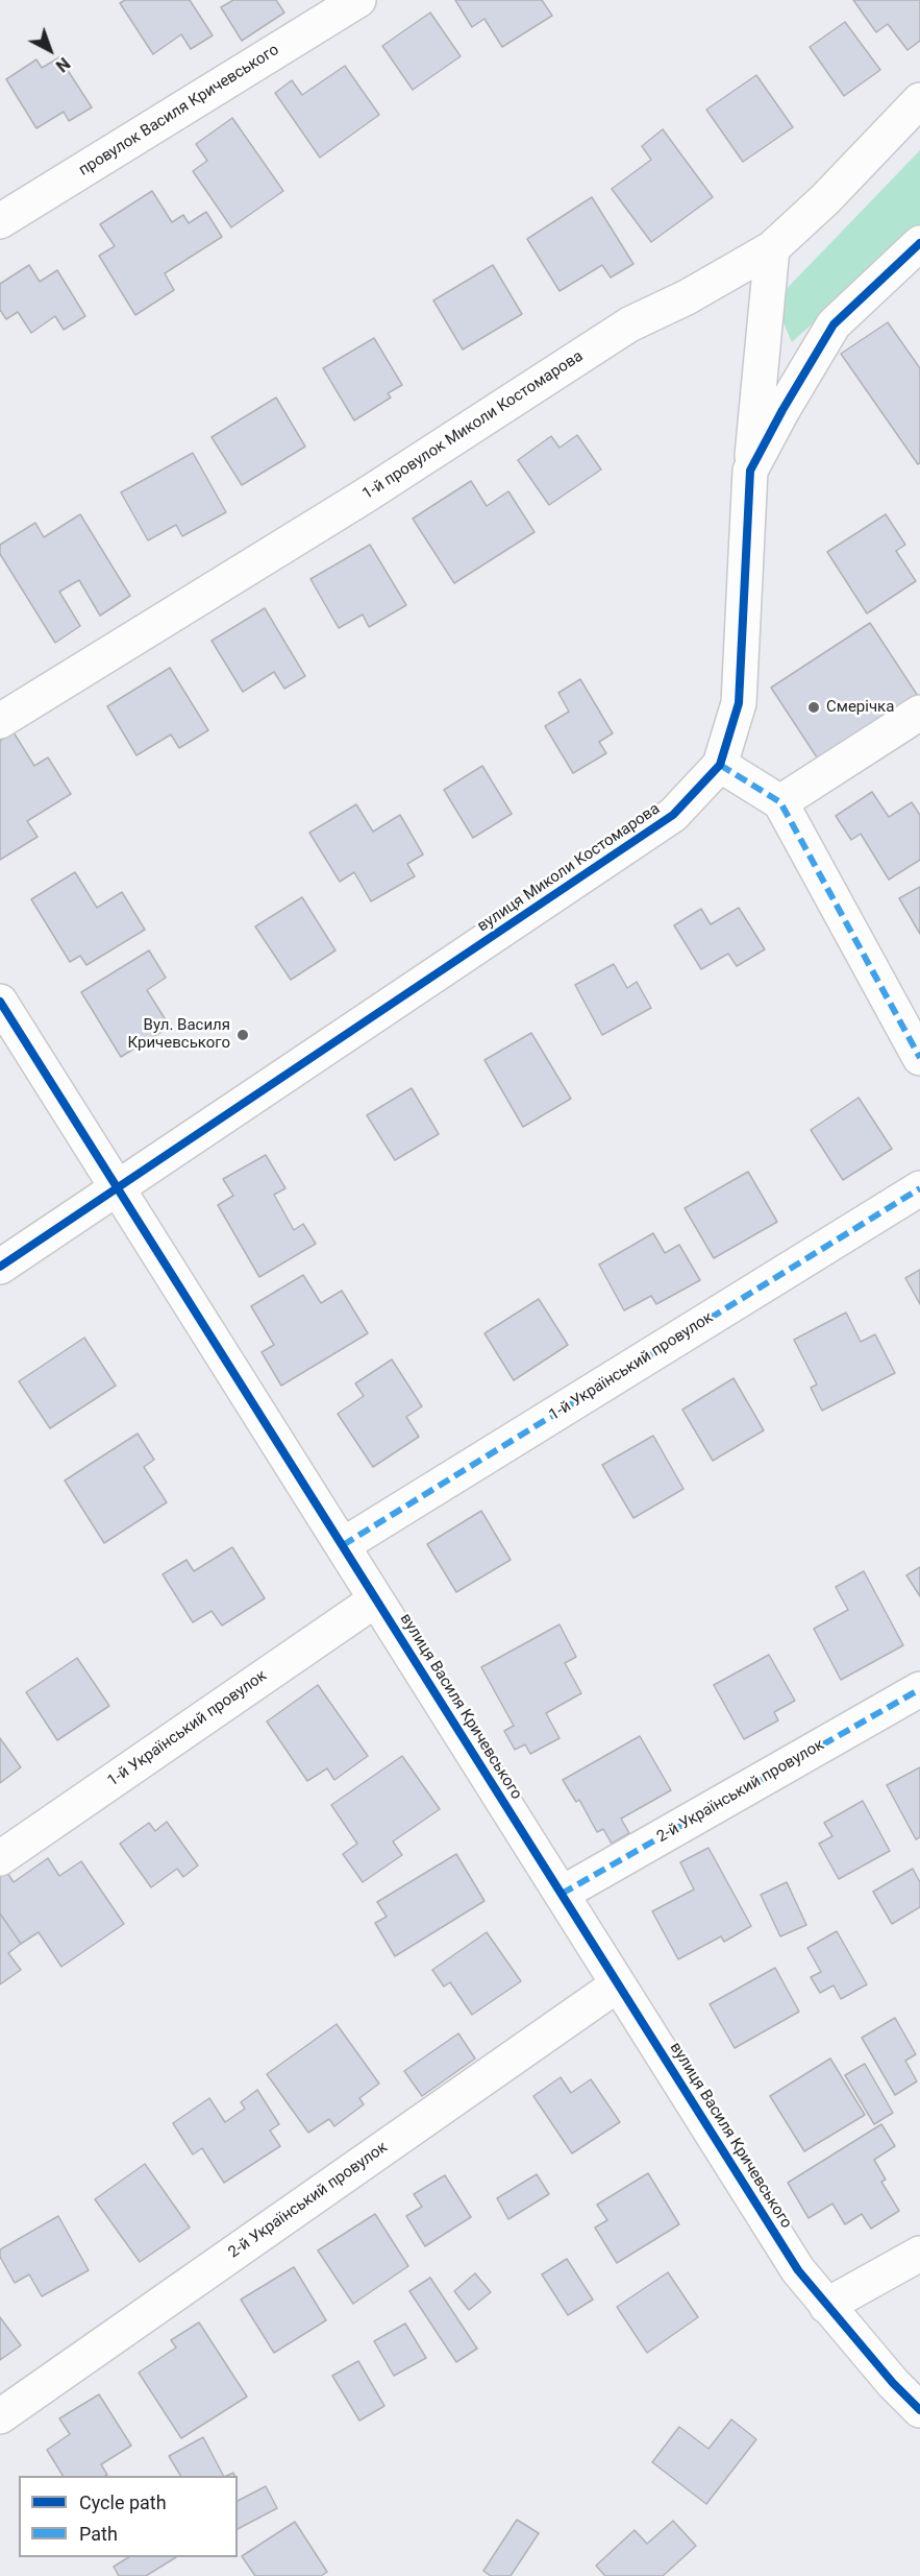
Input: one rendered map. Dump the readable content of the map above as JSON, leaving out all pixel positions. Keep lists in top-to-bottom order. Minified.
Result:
{"streets":{"street":["провулок Василя Кричевського","1-й провулок Миколи Костомарова","вулиця Миколи Костомарова","1-й Український провулок","вулиця Василя Кричевського","2-й Український провулок"]},"crossings":[["вулиця Миколи Костомарова","вулиця Василя Кричевського"],["1-й Український провулок","вулиця Василя Кричевського"],["вулиця Василя Кричевського","2-й Український провулок"]],"places":["Смерічка","Вул. Василя Кричевського"],"legend":["Cycle path","Path"],"north":"bottom right"}
